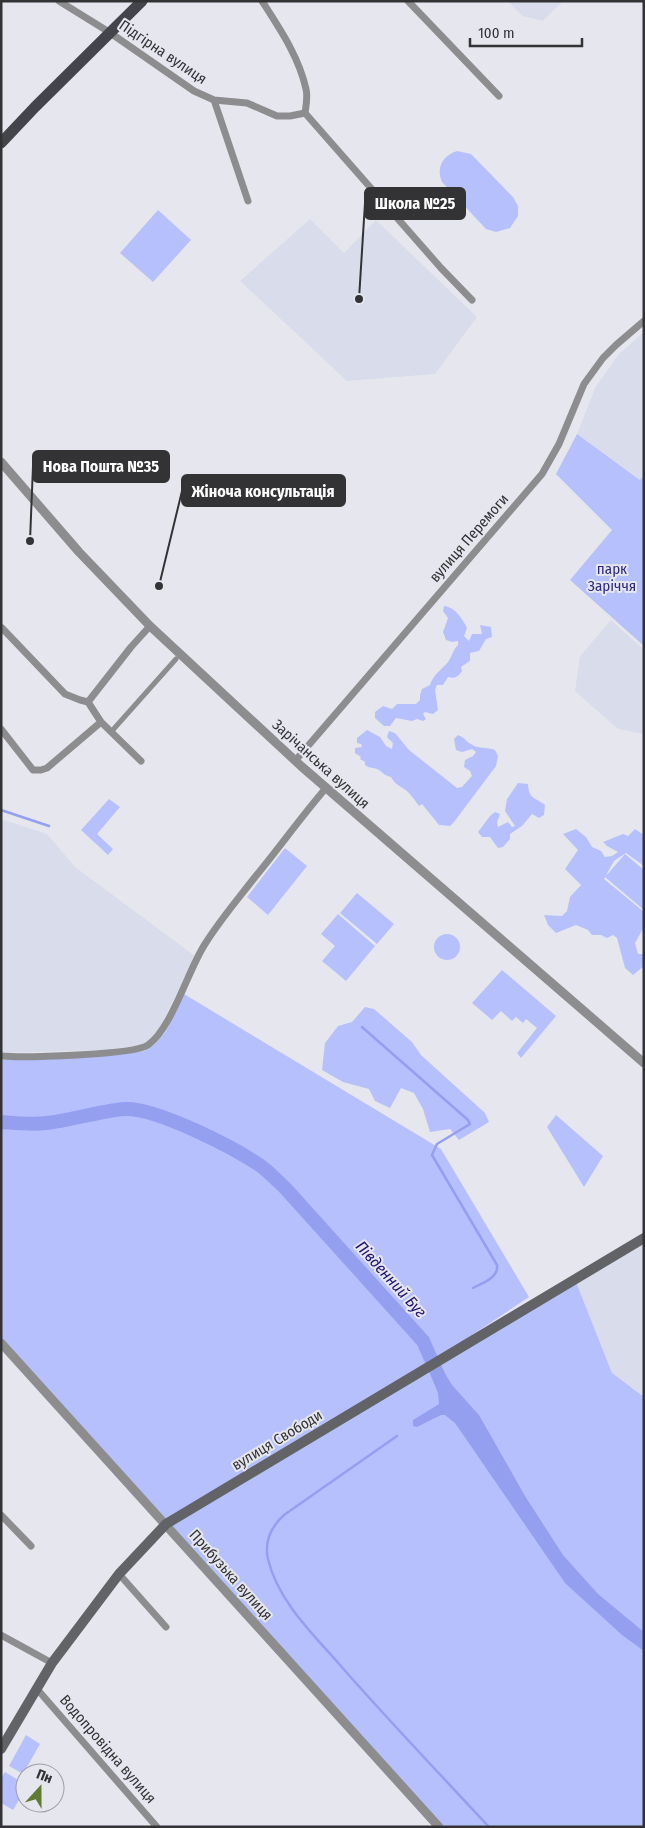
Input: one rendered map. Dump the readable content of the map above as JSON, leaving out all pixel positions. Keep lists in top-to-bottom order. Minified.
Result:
{"streets":{"main road":["вулиця Свободи"],"street":["Підгірна вулиця","вулиця Перемоги","Зарічанська вулиця","Прибузька вулиця","Водопровідна вулиця"]},"crossings":[["вулиця Перемоги","Зарічанська вулиця"],["вулиця Свободи","Прибузька вулиця"],["вулиця Свободи","Водопровідна вулиця"]],"water":["Південний Буг"],"parks":["парк Заріччя"],"places":["Школа №25","Нова Пошта №35","Жіноча консультація"],"scale_bar":"100 m","north":"top"}
